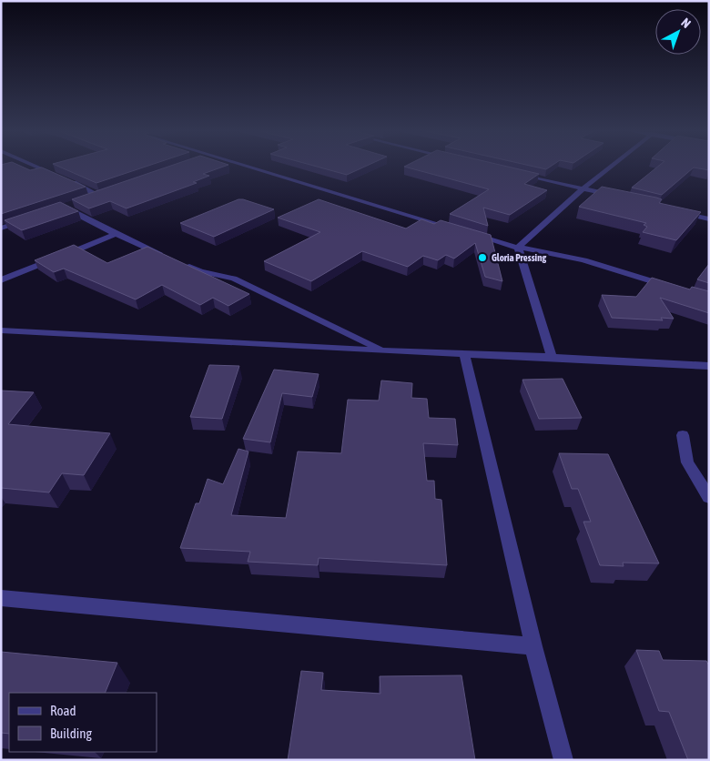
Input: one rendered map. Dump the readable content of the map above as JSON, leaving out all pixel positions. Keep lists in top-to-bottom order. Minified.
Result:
{"places":["Gloria Pressing"],"legend":["Road","Building"],"north":"top right"}
